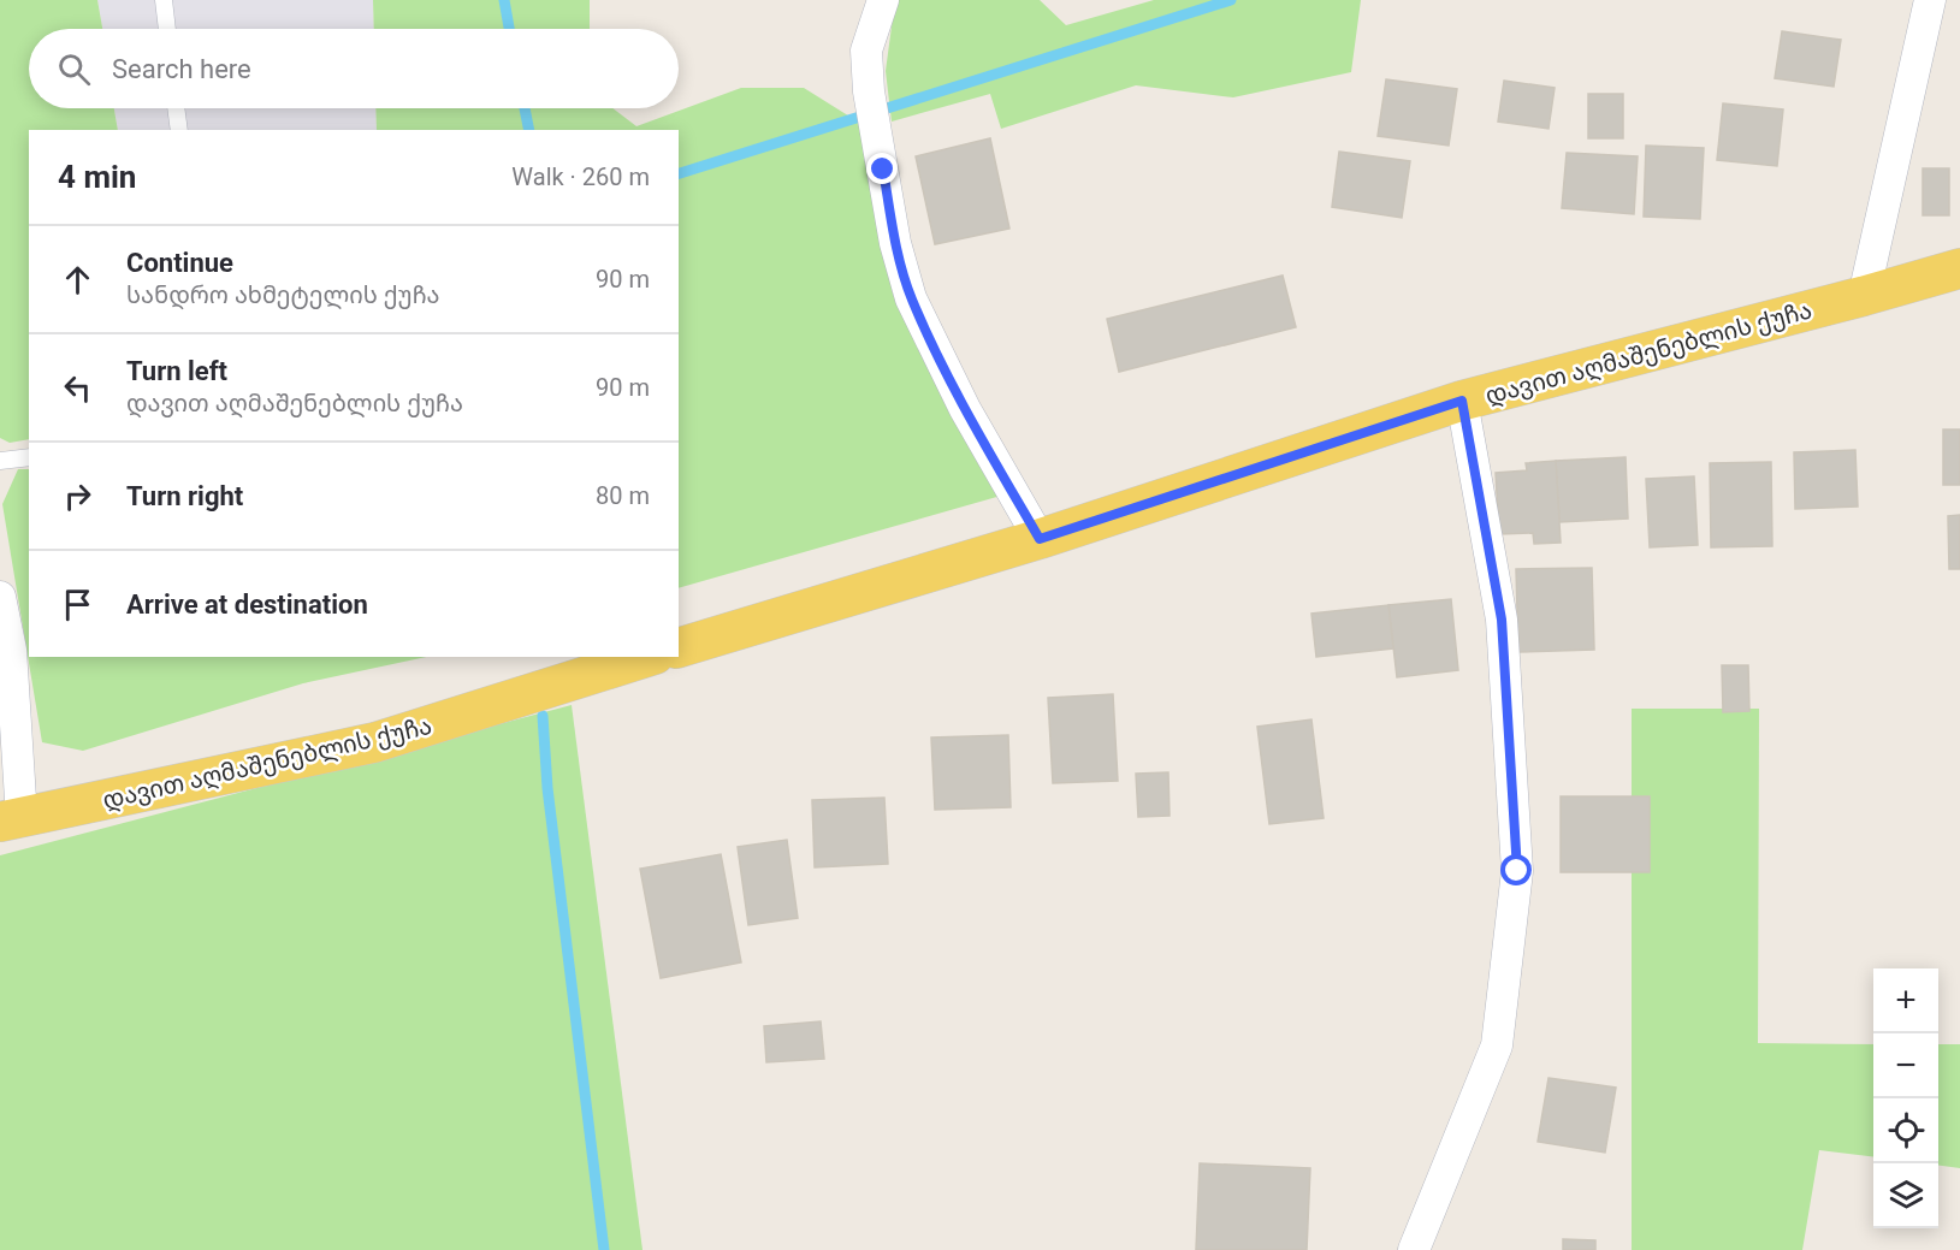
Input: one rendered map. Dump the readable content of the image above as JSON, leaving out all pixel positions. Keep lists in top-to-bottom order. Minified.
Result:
{"streets":{"main road":["დავით აღმაშენებლის ქუჩა"]},"page":{"search":"Search here","heading":["4 min","Walk · 260 m"],"list":[["Continue","სანდრო ახმეტელის ქუჩა","90 m"],["Turn left","დავით აღმაშენებლის ქუჩა","90 m"],["Turn right","80 m"],"Arrive at destination"],"map_buttons":["+","−"]}}
